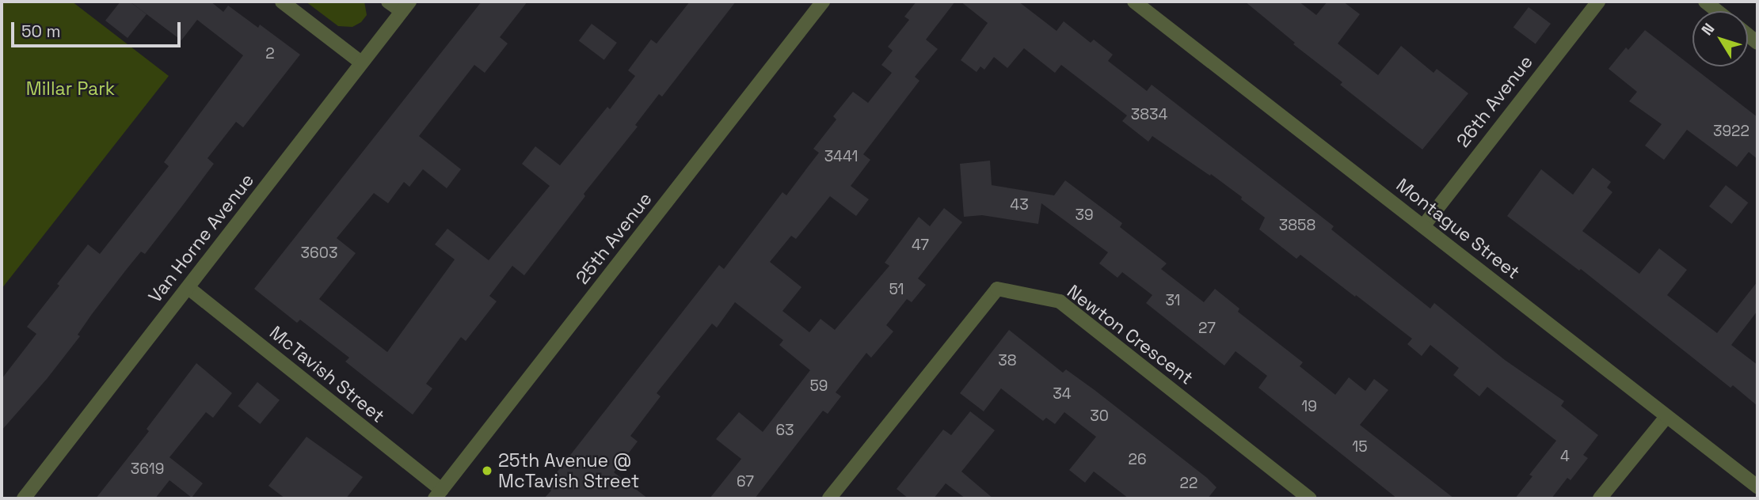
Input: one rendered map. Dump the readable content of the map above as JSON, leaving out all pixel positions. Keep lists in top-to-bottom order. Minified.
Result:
{"streets":{"street":["26th Avenue","Montague Street","Van Horne Avenue","25th Avenue","Newton Crescent","McTavish Street"]},"crossings":[["26th Avenue","Montague Street"],["Van Horne Avenue","McTavish Street"],["25th Avenue","McTavish Street"]],"parks":["Millar Park"],"places":["25th Avenue @ McTavish Street"],"house_numbers":["2","3834","3922","3441","43","39","3858","47","3603","51","31","27","38","59","34","19","30","63","15","4","26","3619","67","22"],"scale_bar":"50 m","north":"top left"}
